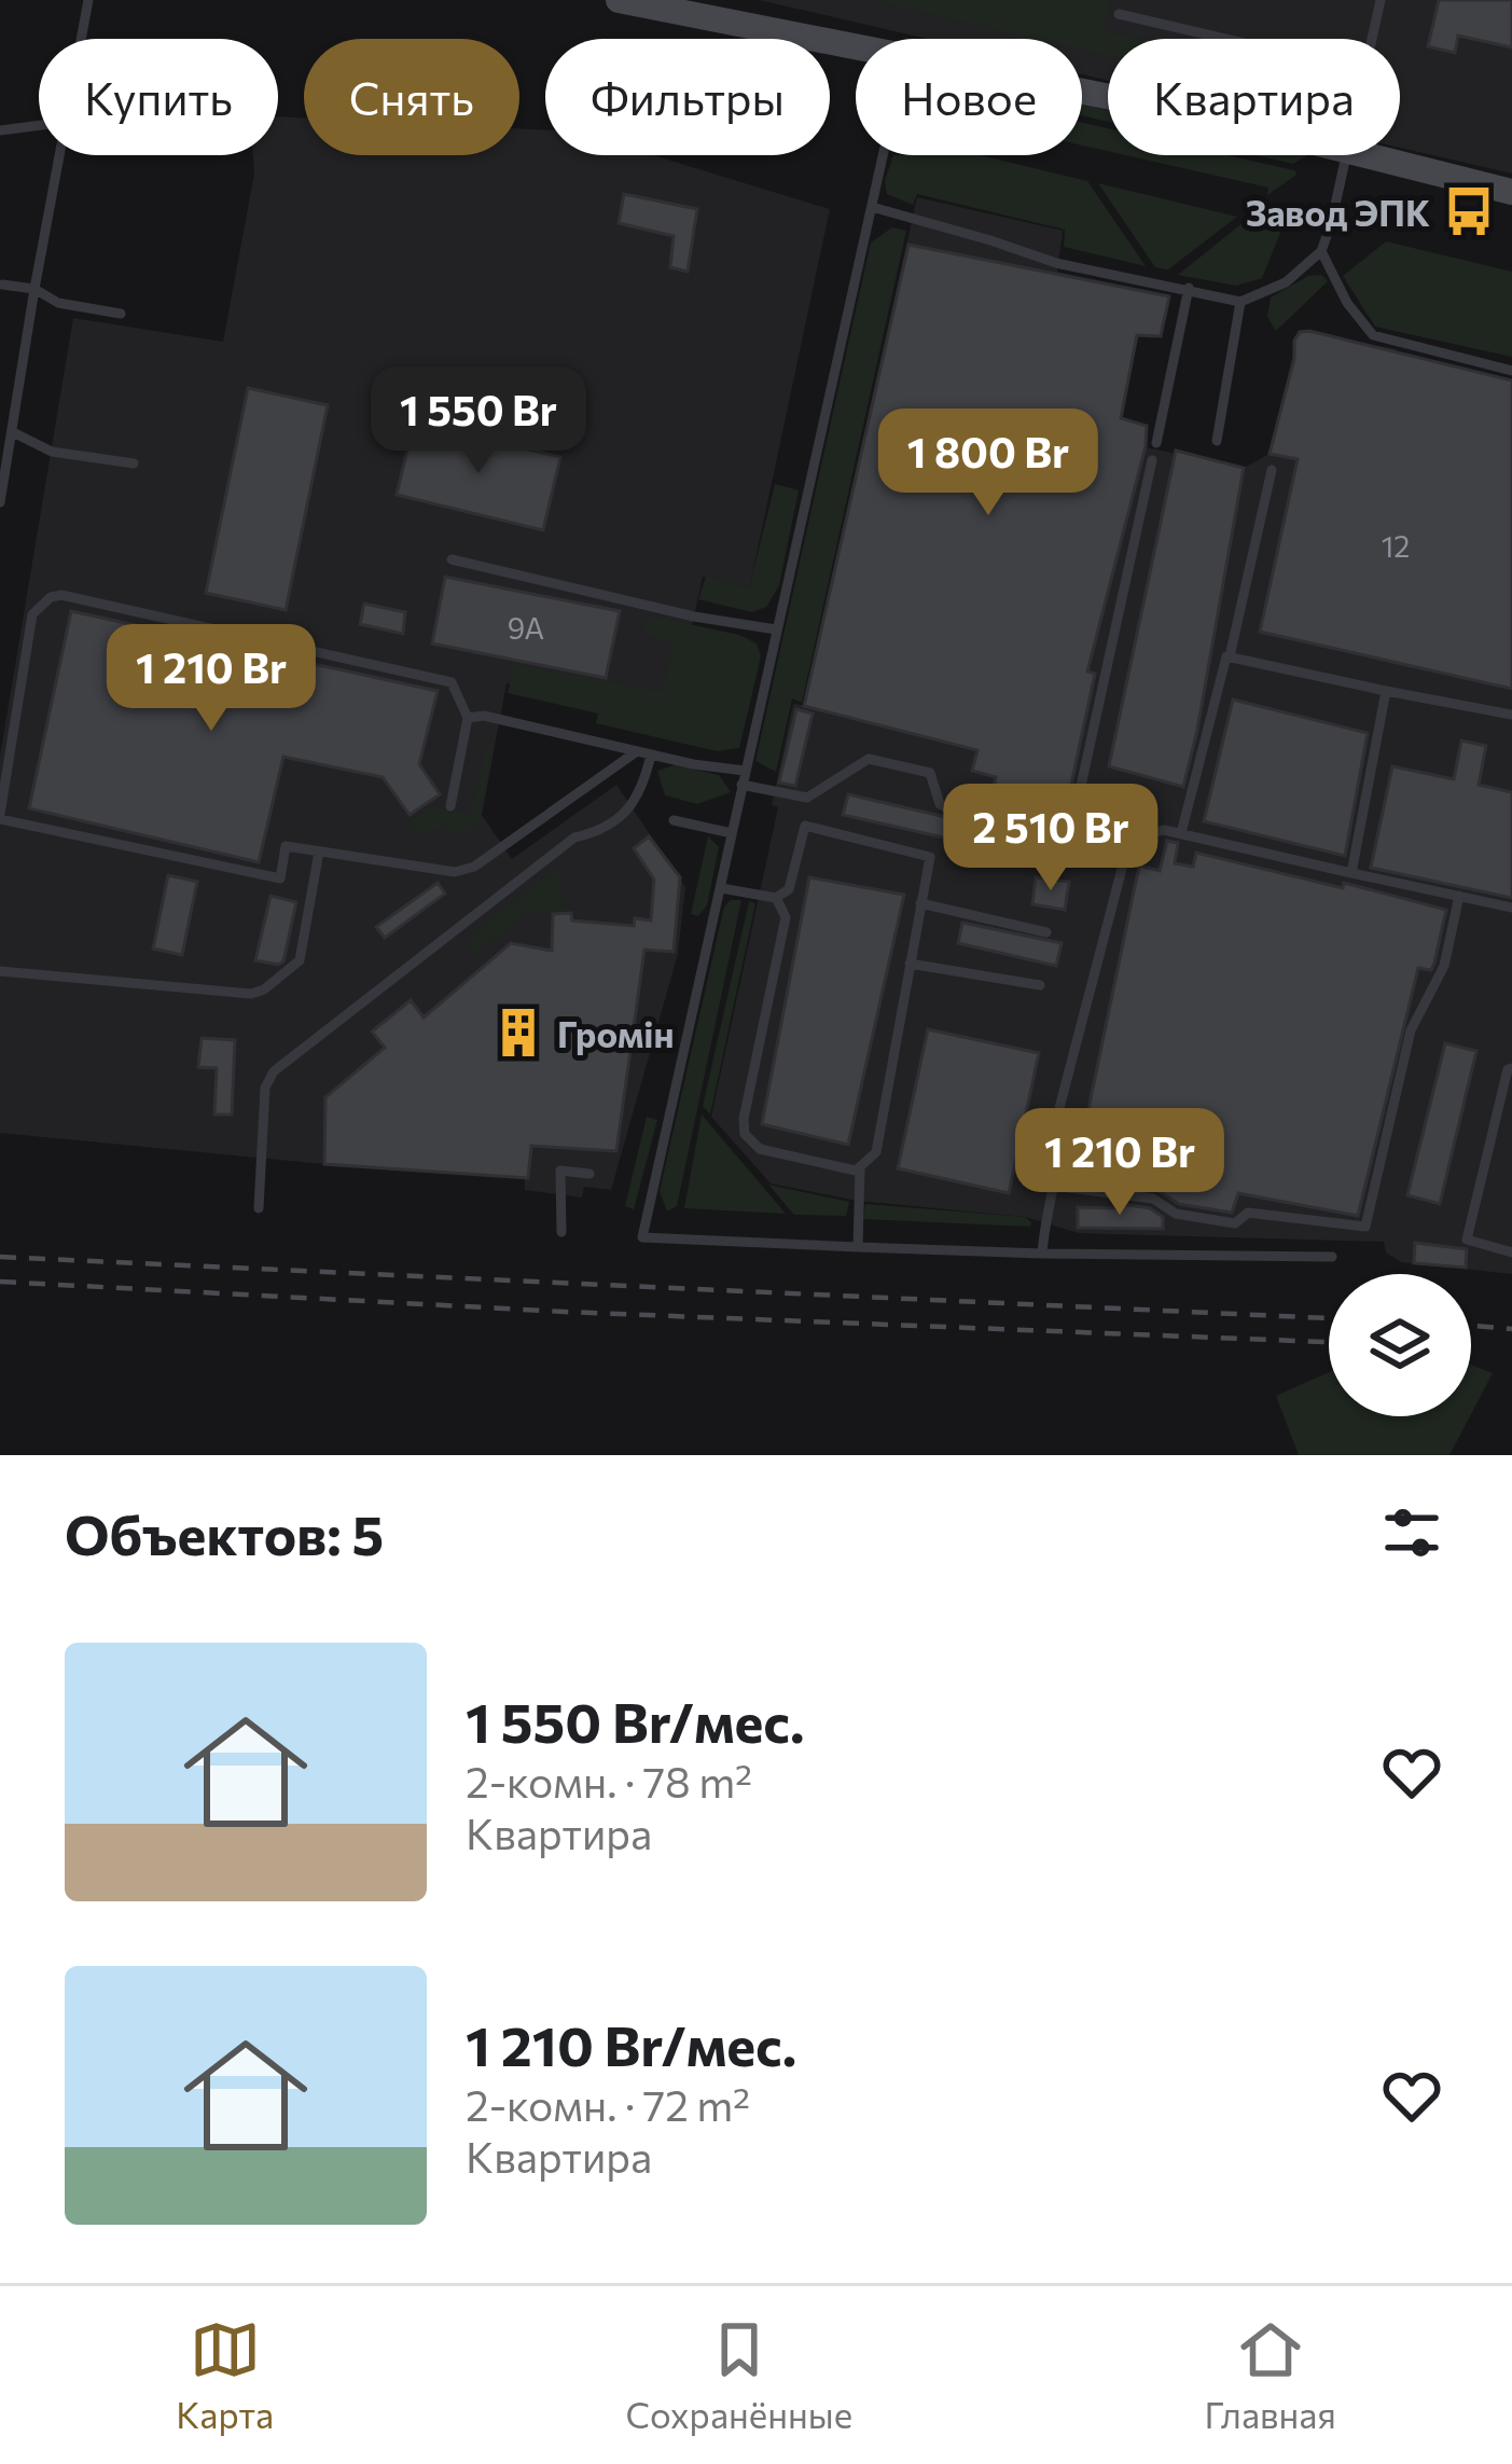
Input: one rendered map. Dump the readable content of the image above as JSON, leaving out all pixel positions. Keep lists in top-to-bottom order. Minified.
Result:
{"places":{"bus stop":["Завод ЭПК"],"building":["Громін"]},"house_numbers":["12","9А"],"page":{"chip":["Купить","Снять","Фильтры","Новое","Квартира"],"price":["1 550 Br","1 800 Br","1 210 Br","2 510 Br","1 210 Br"],"heading":"Объектов: 5","list":[{"name":"1 550 Br/мес.","note":"2-комн. · 78 m² · Квартира"},{"name":"1 210 Br/мес.","note":"2-комн. · 72 m² · Квартира"}],"tabs":["Карта","Сохранённые","Главная"]}}
